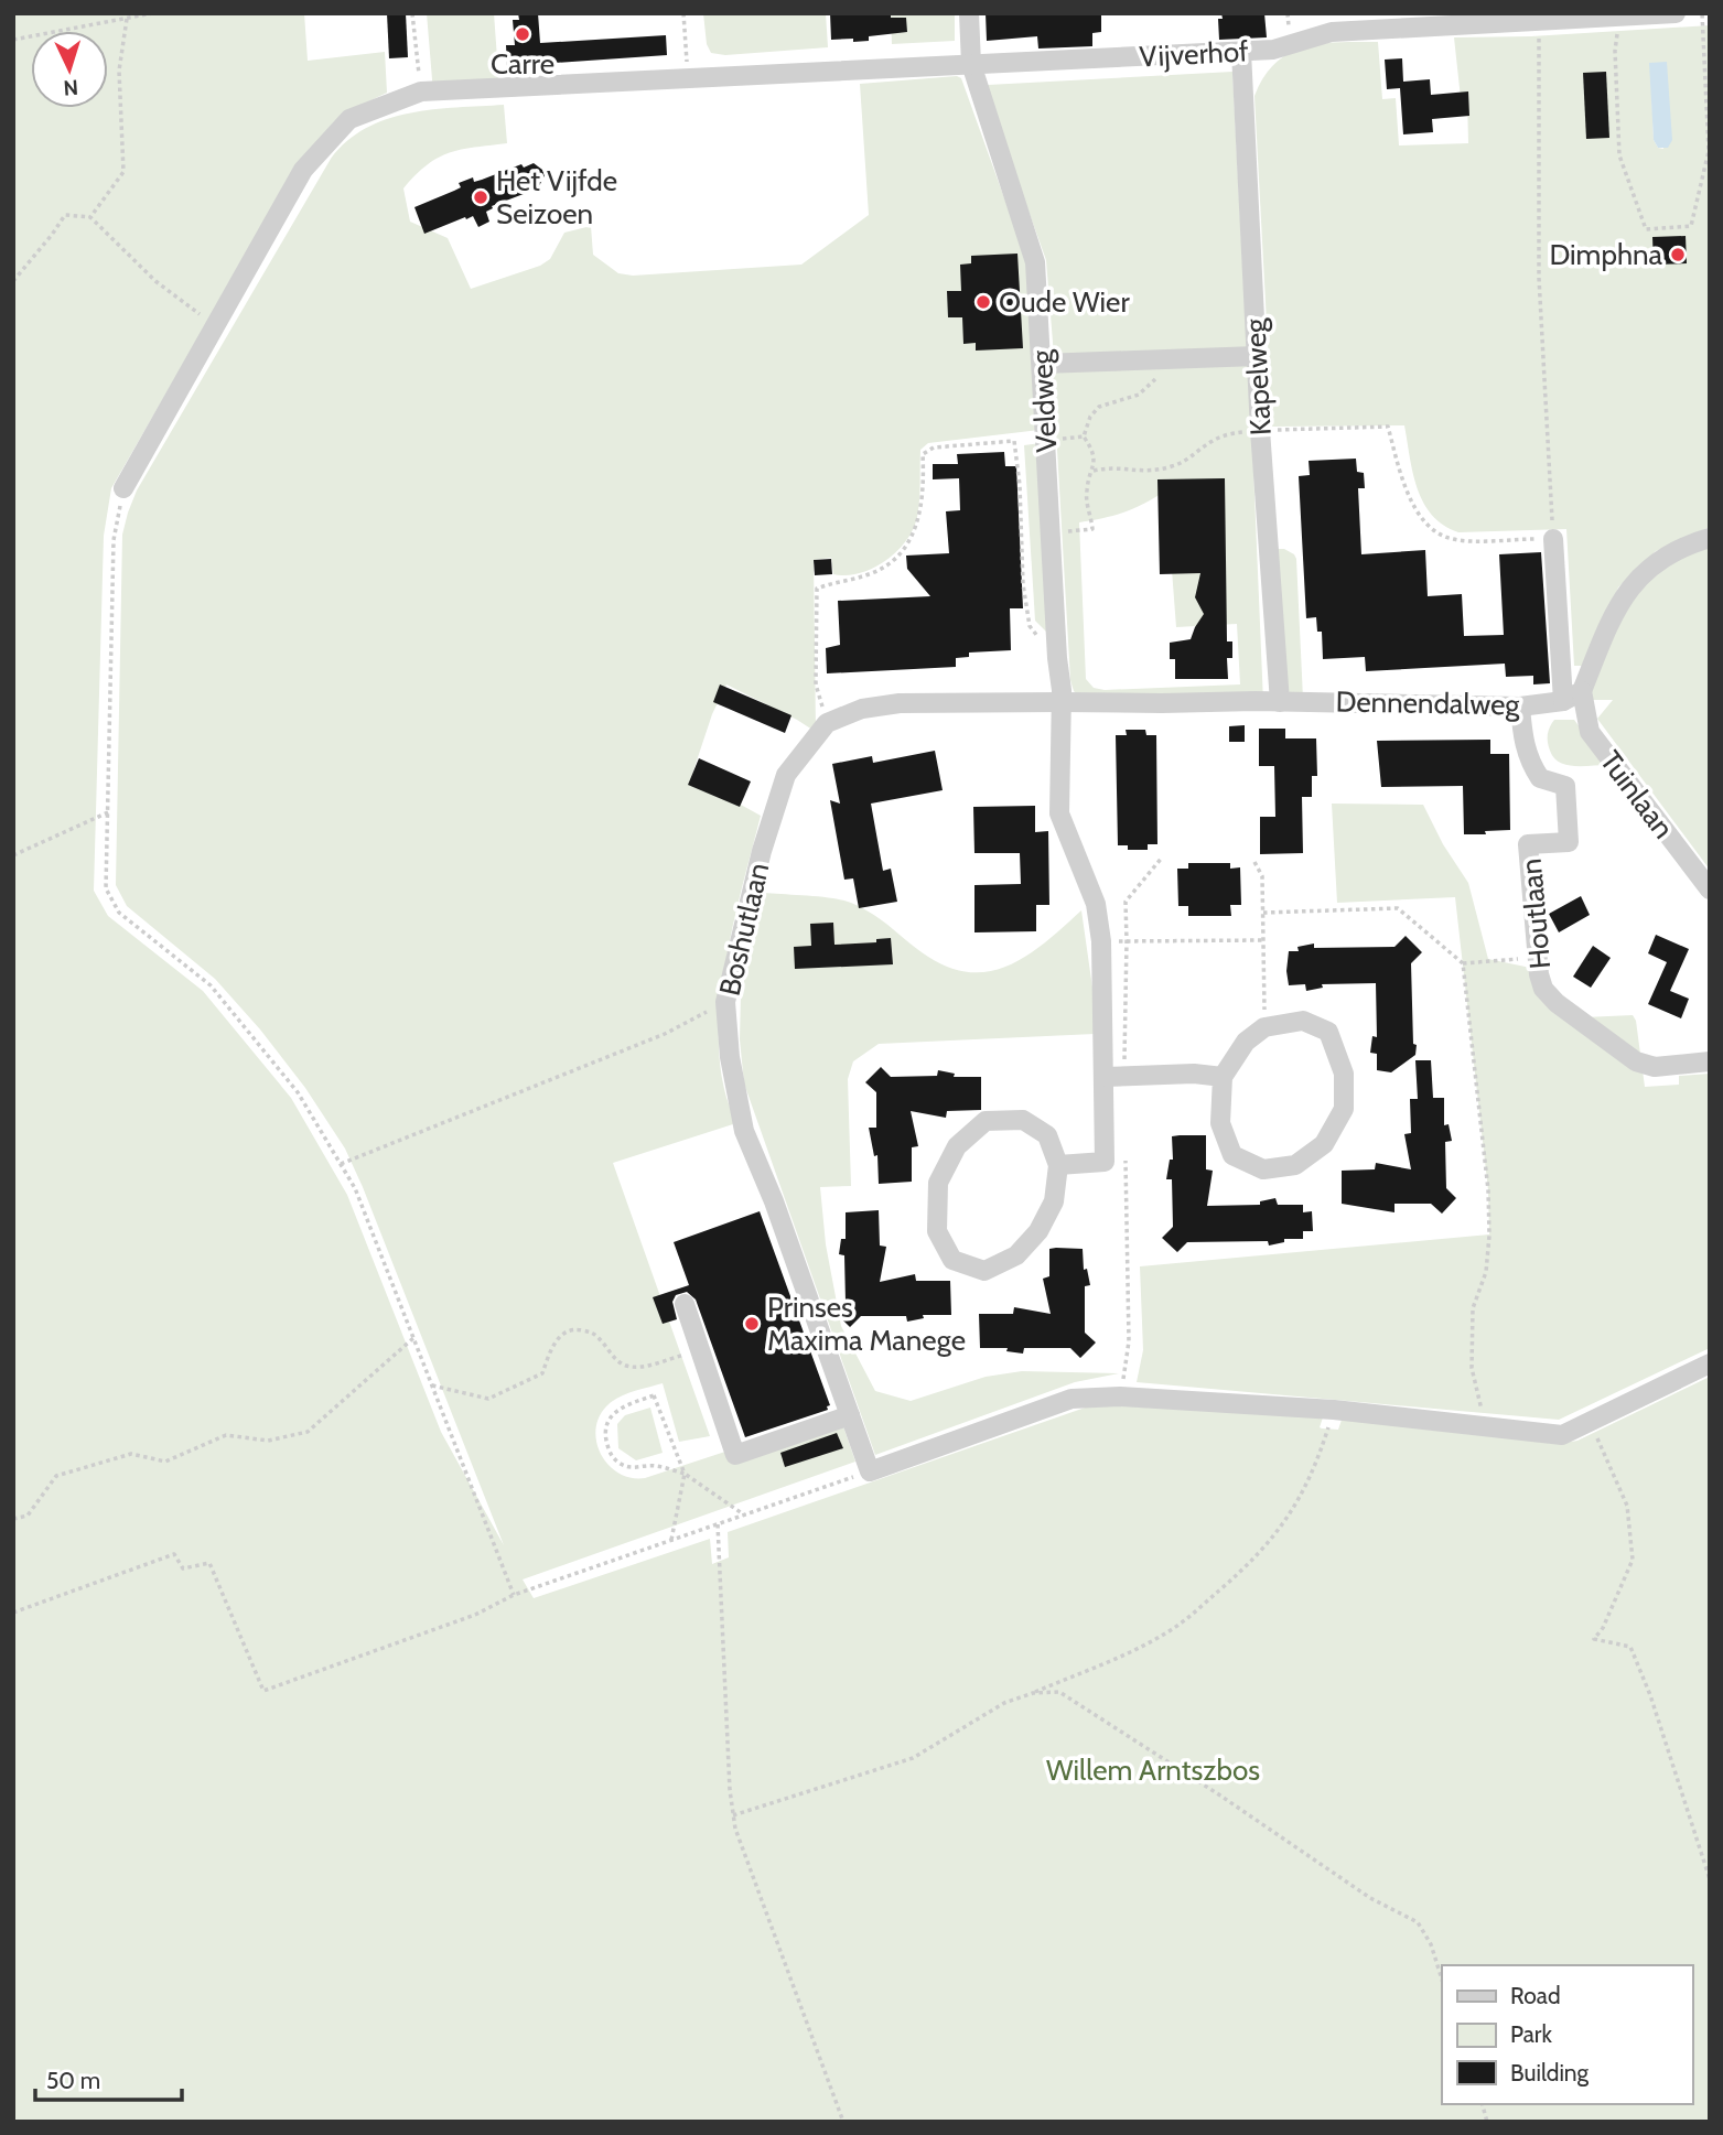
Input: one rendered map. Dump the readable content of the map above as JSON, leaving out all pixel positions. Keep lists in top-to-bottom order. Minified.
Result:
{"streets":{"lane":["Vijverhof","Kapelweg","Veldweg","Dennendalweg","Tuinlaan","Houtlaan","Boshutlaan"]},"crossings":[["Vijverhof","Kapelweg"],["Vijverhof","Veldweg"],["Kapelweg","Dennendalweg"],["Veldweg","Dennendalweg"],["Veldweg","Boshutlaan"],["Dennendalweg","Tuinlaan"],["Dennendalweg","Houtlaan"],["Dennendalweg","Boshutlaan"]],"parks":["Willem Arntszbos"],"places":["Carre","Het Vijfde Seizoen","Dimphna","Oude Wier","Prinses Maxima Manege"],"legend":["Road","Park","Building"],"scale_bar":"50 m","north":"bottom"}
